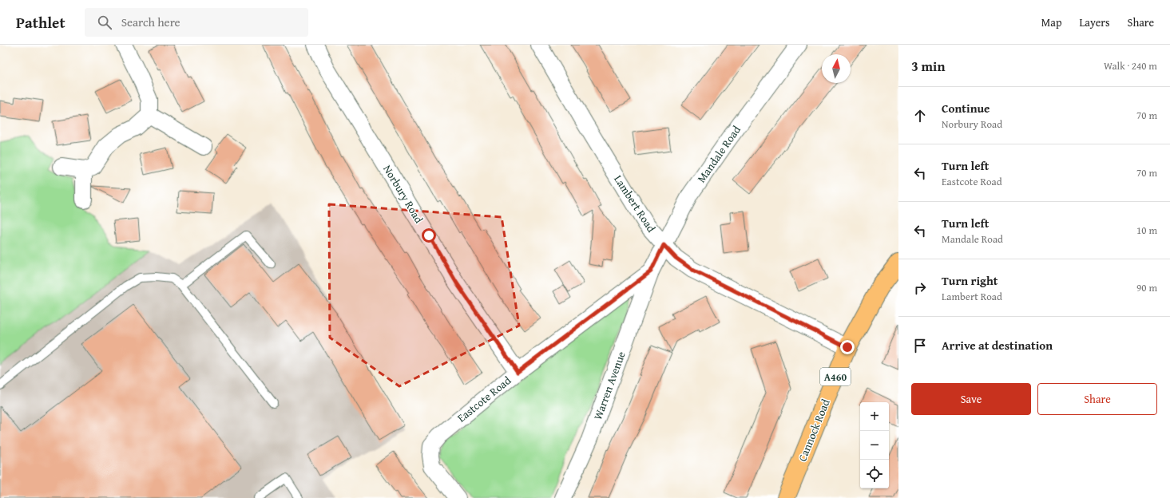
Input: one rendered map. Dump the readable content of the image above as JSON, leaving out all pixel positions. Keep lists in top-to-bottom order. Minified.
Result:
{"streets":{"highway":["A460","Cannock Road"],"street":["Mandale Road","Norbury Road","Lambert Road","Warren Avenue","Eastcote Road"]},"crossings":[["Mandale Road","Lambert Road"],["Mandale Road","Warren Avenue"],["Mandale Road","Eastcote Road"],["Norbury Road","Eastcote Road"],["Lambert Road","Cannock Road"],["Warren Avenue","Eastcote Road"]],"north":"top","page":{"header":"Pathlet","search":"Search here","nav":["Map","Layers","Share"],"heading":["3 min","Walk · 240 m"],"list":[["Continue","Norbury Road","70 m"],["Turn left","Eastcote Road","70 m"],["Turn left","Mandale Road","10 m"],["Turn right","Lambert Road","90 m"],"Arrive at destination"],"buttons":["Save","Share"],"map_buttons":["+","−"]}}
